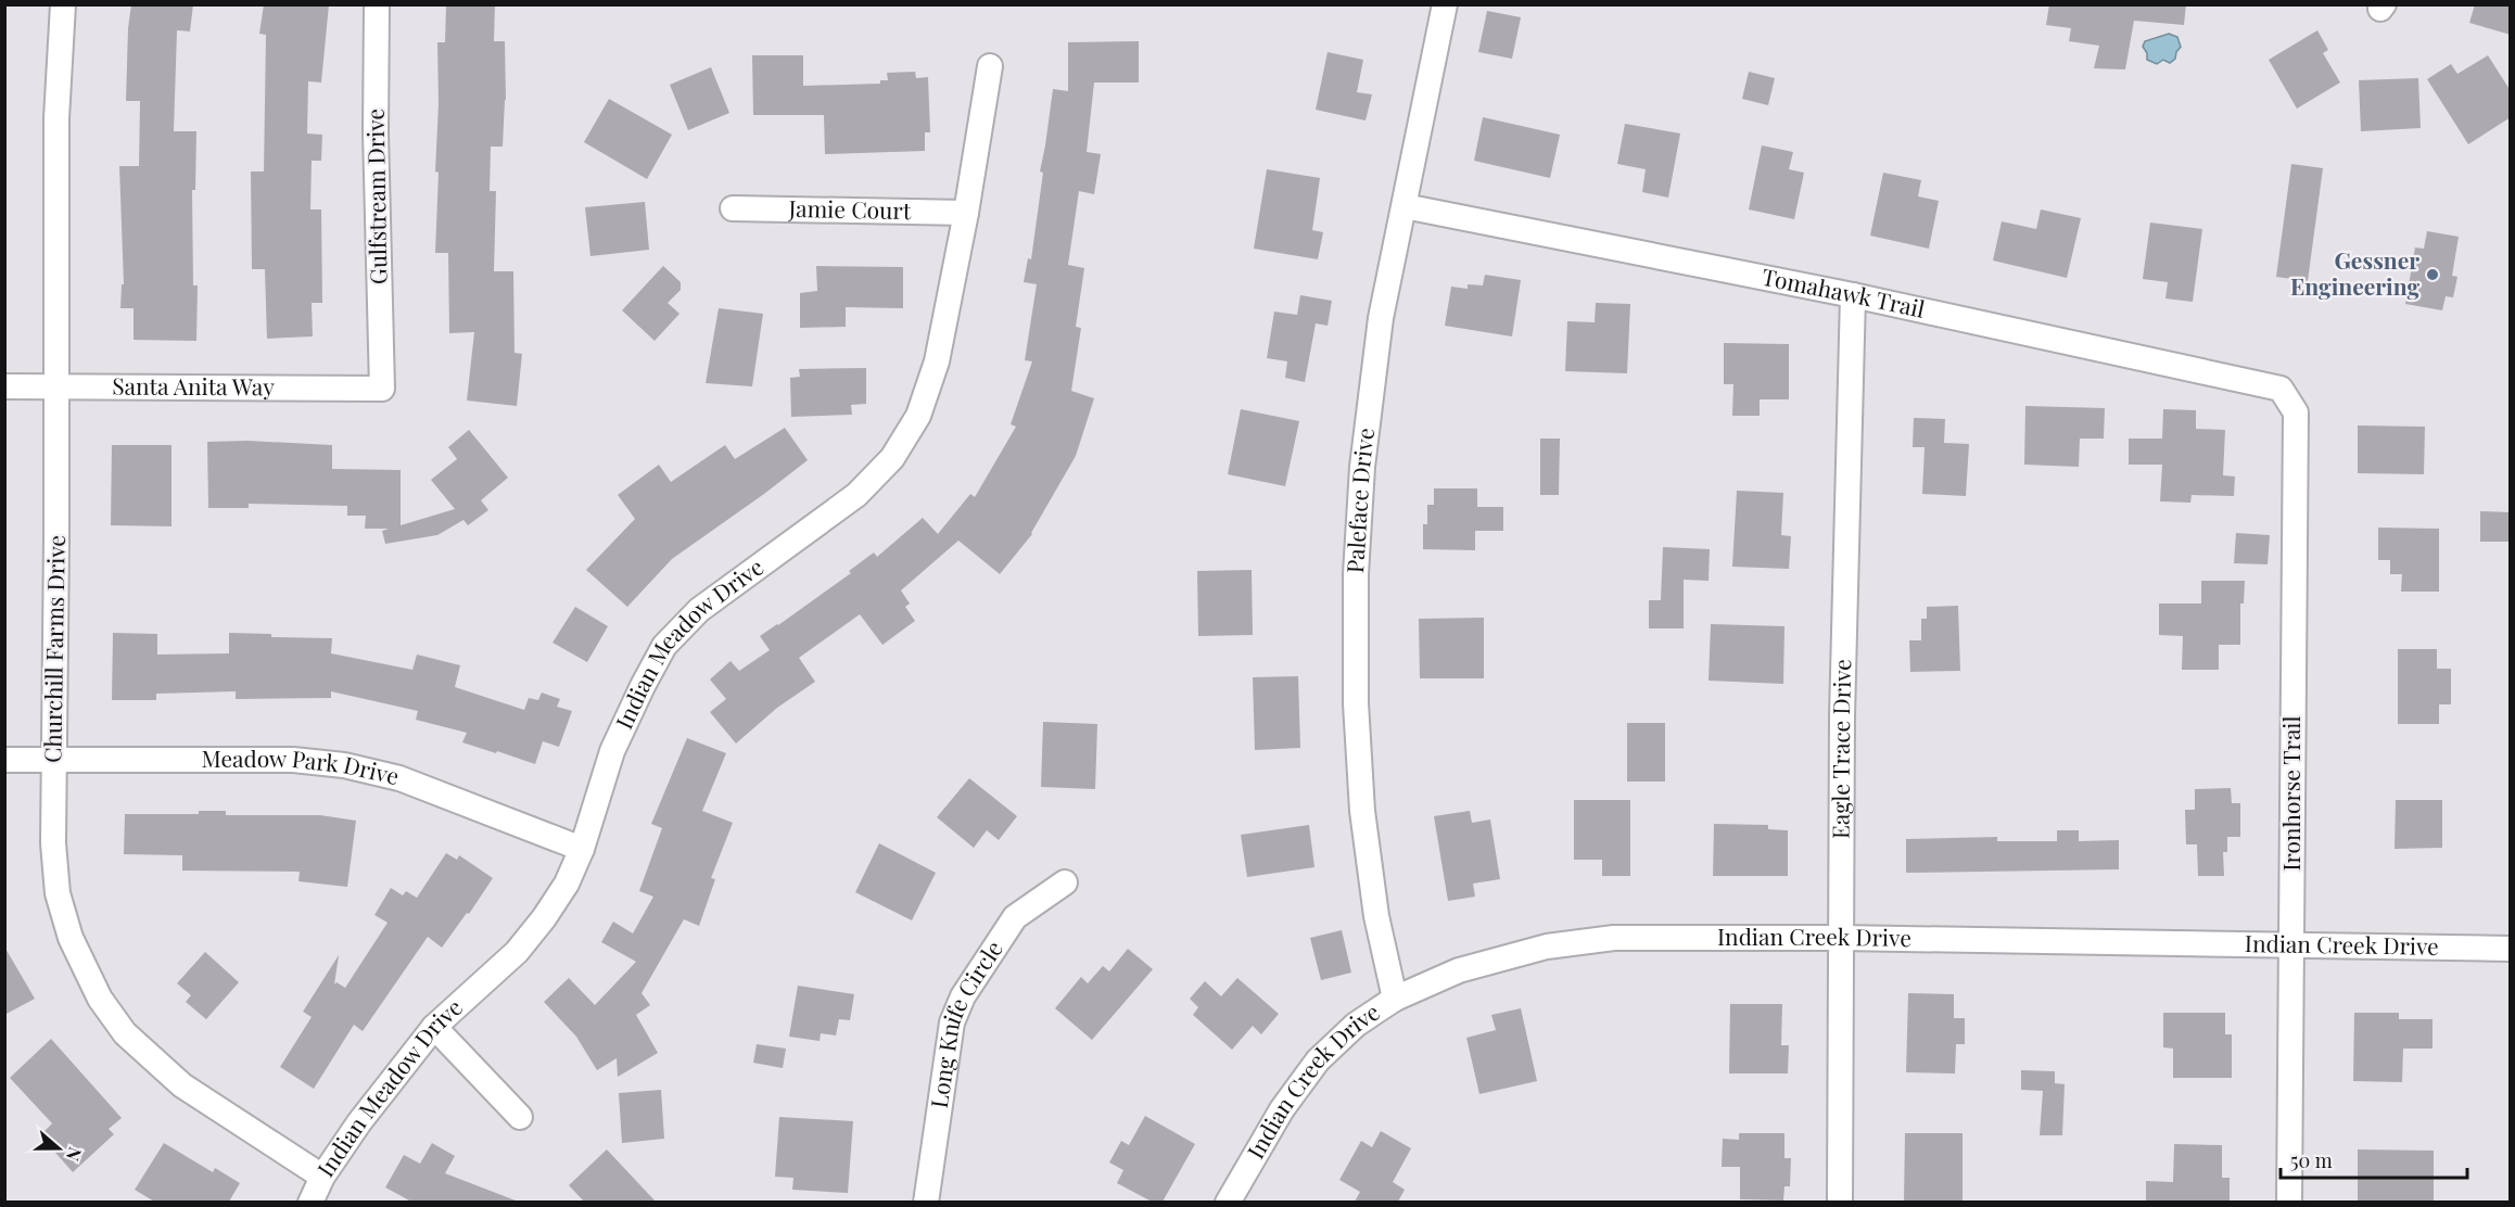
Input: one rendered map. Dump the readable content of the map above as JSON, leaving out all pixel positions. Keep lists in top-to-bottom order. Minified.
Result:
{"streets":{"street":["Gulfstream Drive","Jamie Court","Tomahawk Trail","Santa Anita Way","Paleface Drive","Indian Meadow Drive","Churchill Farms Drive","Eagle Trace Drive","Meadow Park Drive","Ironhorse Trail","Indian Creek Drive","Long Knife Circle"]},"crossings":[["Gulfstream Drive","Santa Anita Way"],["Jamie Court","Indian Meadow Drive"],["Tomahawk Trail","Paleface Drive"],["Tomahawk Trail","Eagle Trace Drive"],["Tomahawk Trail","Ironhorse Trail"],["Santa Anita Way","Churchill Farms Drive"],["Paleface Drive","Indian Creek Drive"],["Indian Meadow Drive","Churchill Farms Drive"],["Indian Meadow Drive","Meadow Park Drive"],["Churchill Farms Drive","Meadow Park Drive"],["Eagle Trace Drive","Indian Creek Drive"],["Ironhorse Trail","Indian Creek Drive"]],"places":["Gessner Engineering"],"scale_bar":"50 m","north":"right"}
